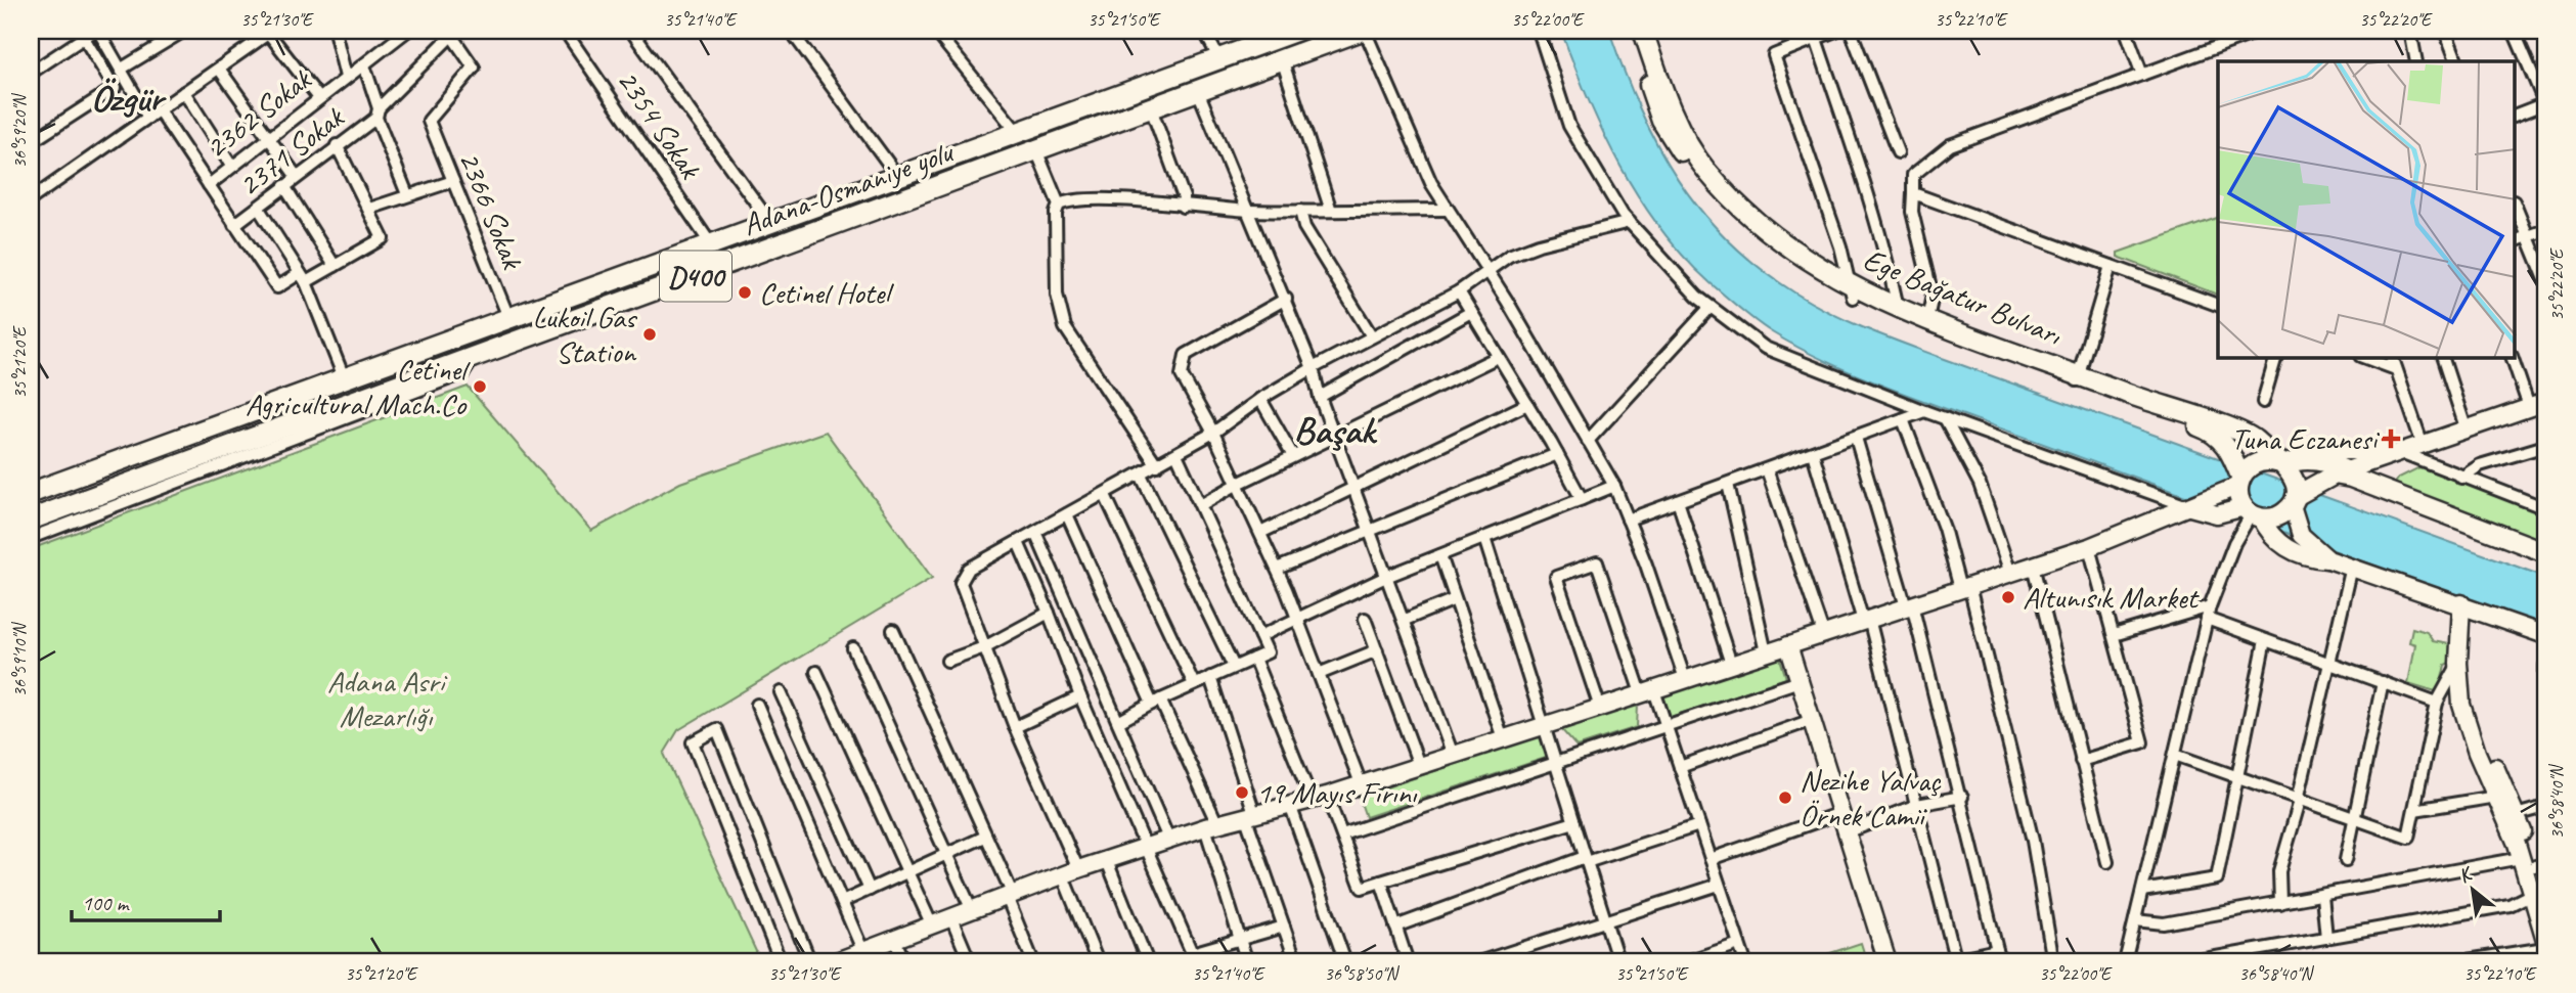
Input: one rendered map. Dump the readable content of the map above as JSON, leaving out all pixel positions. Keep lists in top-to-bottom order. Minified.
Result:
{"streets":{"highway":["Adana-Osmaniye yolu","D400"],"main road":["Ege Bağatur Bulvarı"],"street":["2362 Sokak","2354 Sokak","2371 Sokak","2366 Sokak"]},"crossings":[["2354 Sokak","D400"],["2371 Sokak","2366 Sokak"],["2366 Sokak","D400"]],"districts":["Özgür","Başak"],"parks":["Adana Asri Mezarlığı"],"places":{"other":["Cetinel Hotel","Lukoil Gas Station","Cetinel Agricultural Mach.Co","Altunısık Market","19 Mayıs Fırını","Nezihe Yalvaç Örnek Camii"],"health":["Tuna Eczanesi"]},"scale_bar":"100 m","north":"top left","coordinates":["35°21'30\"E","35°21'40\"E","35°21'50\"E","35°22'00\"E","35°22'10\"E","35°22'20\"E","36°59'20\"N","35°21'20\"E","36°59'10\"N","36°58'40\"N","36°58'50\"N"]}
